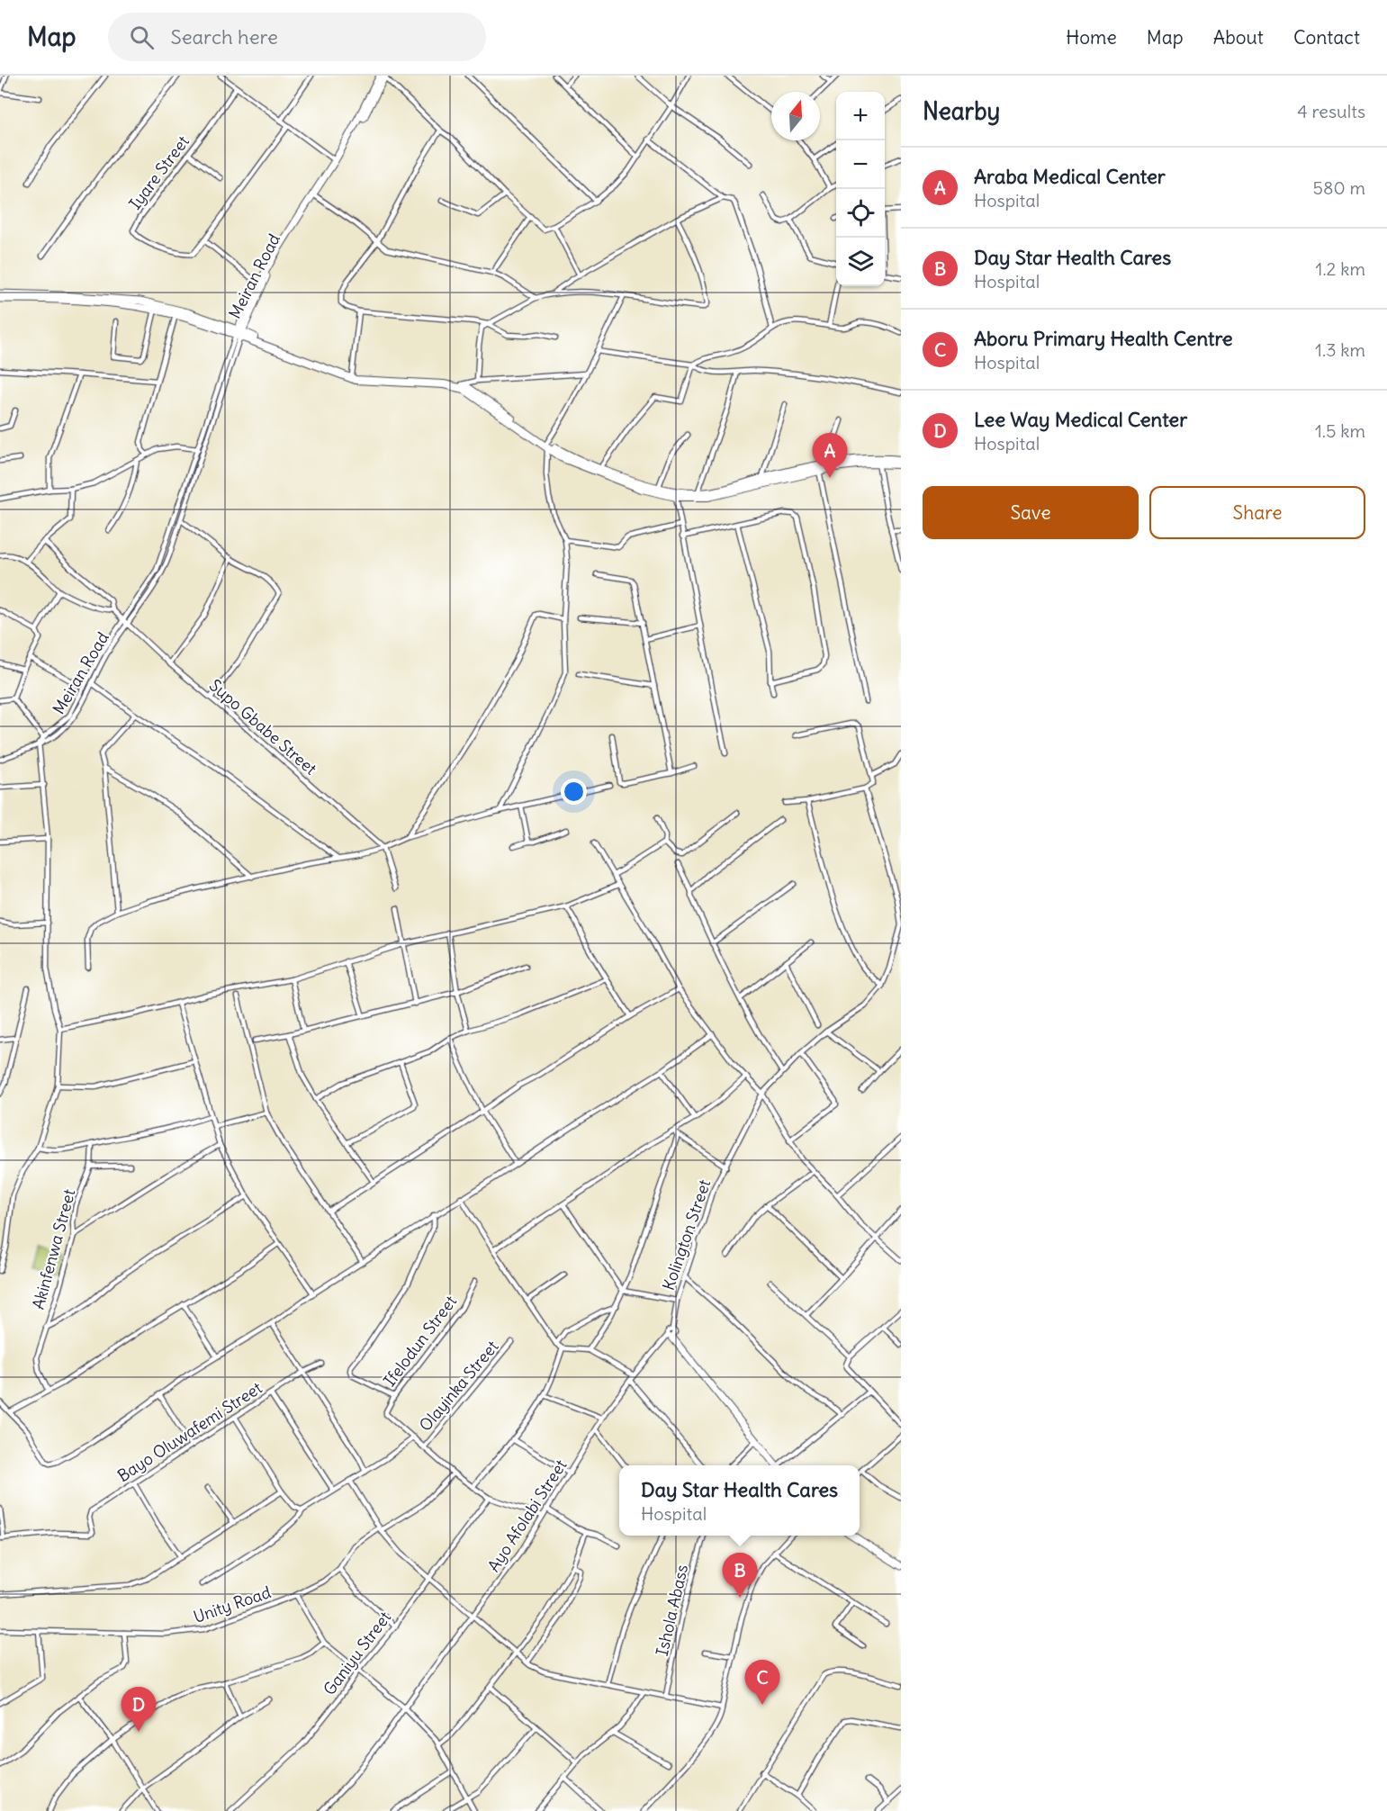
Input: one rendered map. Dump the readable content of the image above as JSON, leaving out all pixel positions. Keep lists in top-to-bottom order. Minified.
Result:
{"streets":{"main road":["Meiran Road"],"street":["Iyare Street","Supo Gbabe Street","Kolington Street","Akinfenwa Street","Ifelodun Street","Olayinka Street","Bayo Oluwafemi Street","Ayo Afolabi Street","Unity Road","Ishola Abass","Ganiyu Street"]},"crossings":[["Meiran Road","Supo Gbabe Street"],["Kolington Street","Ayo Afolabi Street"]],"north":"top","page":{"header":"Map","search":"Search here","nav":["Home","Map","About","Contact"],"heading":["Nearby","4 results"],"map_buttons":["+","−"],"list":[{"mark":"A","name":"Araba Medical Center","note":"Hospital","value":"580 m"},{"mark":"B","name":"Day Star Health Cares","note":"Hospital","value":"1.2 km"},{"mark":"C","name":"Aboru Primary Health Centre","note":"Hospital","value":"1.3 km"},{"mark":"D","name":"Lee Way Medical Center","note":"Hospital","value":"1.5 km"}],"pins":["A","B","C","D"],"buttons":["Save","Share"],"popup":["Day Star Health Cares","Hospital"]}}
